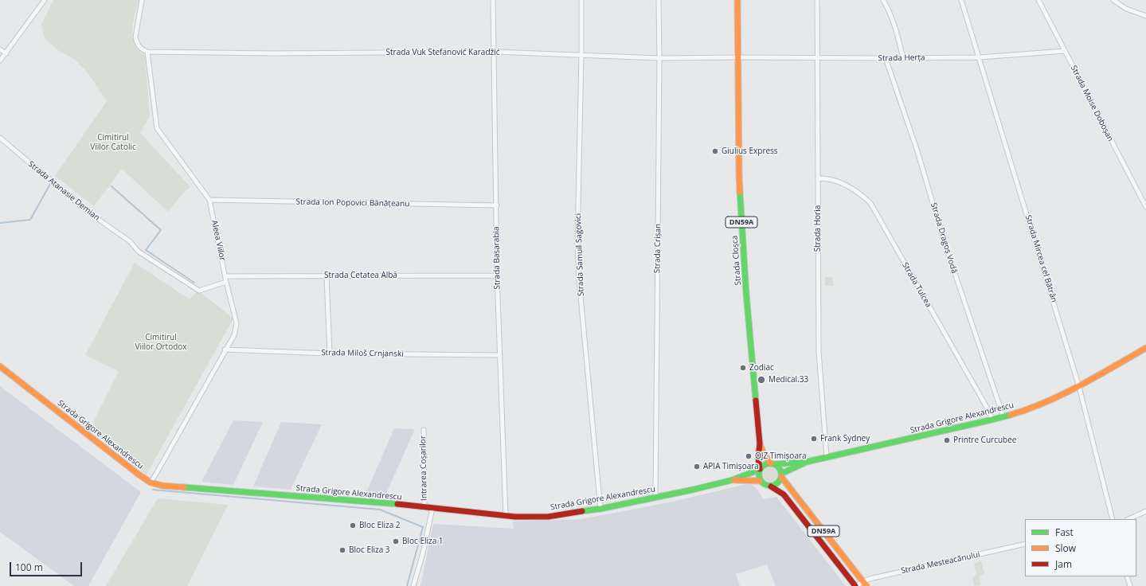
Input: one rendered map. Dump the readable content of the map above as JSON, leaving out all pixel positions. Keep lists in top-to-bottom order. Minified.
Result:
{"streets":{"street":["Strada Vuk Stefanović Karadžić","Strada Herța","Strada Moise Doboșan","Strada Atanasie Demian","Strada Ion Popovici Bănățeanu","DN59A","Strada Horia","Strada Dragoș Vodă","Aleea Viilor","Strada Crișan","Strada Samuil Sagovici","Strada Basarabia","Strada Mircea cel Bătrân","Strada Cloșca","Strada Cetatea Albă","Strada Tulcea","Strada Miloš Crnjanski","Strada Grigore Alexandrescu","Intrarea Coșarilor","Strada Mesteacănului"]},"crossings":[["Strada Vuk Stefanović Karadžić","Strada Herța"],["Strada Vuk Stefanović Karadžić","Aleea Viilor"],["Strada Vuk Stefanović Karadžić","Strada Crișan"],["Strada Vuk Stefanović Karadžić","Strada Samuil Sagovici"],["Strada Vuk Stefanović Karadžić","Strada Basarabia"],["Strada Vuk Stefanović Karadžić","Strada Cloșca"],["Strada Herța","Strada Moise Doboșan"],["Strada Herța","Strada Horia"],["Strada Herța","Strada Dragoș Vodă"],["Strada Herța","Strada Mircea cel Bătrân"],["Strada Herța","Strada Cloșca"],["Strada Atanasie Demian","Aleea Viilor"],["Strada Ion Popovici Bănățeanu","Aleea Viilor"],["Strada Ion Popovici Bănățeanu","Strada Basarabia"],["DN59A","Strada Cloșca"],["DN59A","Strada Grigore Alexandrescu"],["DN59A","Strada Mesteacănului"],["Strada Horia","Strada Tulcea"],["Strada Horia","Strada Grigore Alexandrescu"],["Strada Dragoș Vodă","Strada Grigore Alexandrescu"],["Aleea Viilor","Strada Cetatea Albă"],["Aleea Viilor","Strada Miloš Crnjanski"],["Aleea Viilor","Strada Grigore Alexandrescu"],["Strada Crișan","Strada Grigore Alexandrescu"],["Strada Samuil Sagovici","Strada Grigore Alexandrescu"],["Strada Basarabia","Strada Cetatea Albă"],["Strada Basarabia","Strada Miloš Crnjanski"],["Strada Basarabia","Strada Grigore Alexandrescu"],["Strada Mircea cel Bătrân","Strada Grigore Alexandrescu"],["Strada Cloșca","Strada Grigore Alexandrescu"],["Strada Tulcea","Strada Grigore Alexandrescu"],["Strada Grigore Alexandrescu","Intrarea Coșarilor"]],"parks":["Cimitirul Viilor Catolic","Cimitirul Viilor Ortodox"],"places":["Giulius Express","Zodiac","Medical.33","Frank Sydney","Printre Curcubee","OJZ Timișoara","APIA Timișoara","Bloc Eliza 2","Bloc Eliza 1","Bloc Eliza 3"],"legend":["Fast","Slow","Jam"],"scale_bar":"100 m"}
